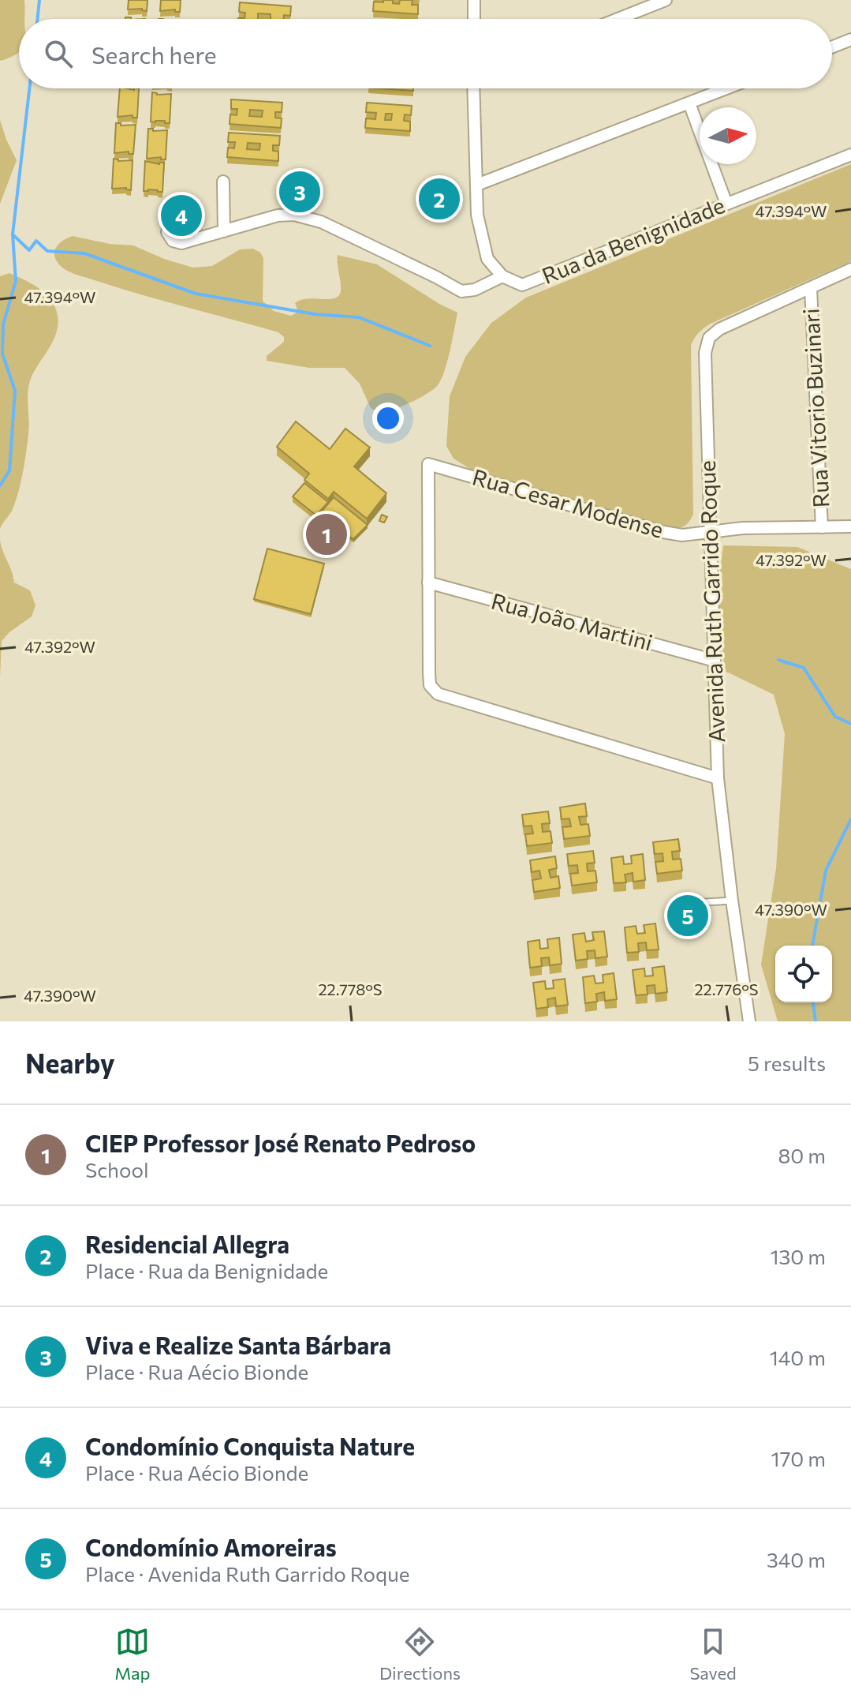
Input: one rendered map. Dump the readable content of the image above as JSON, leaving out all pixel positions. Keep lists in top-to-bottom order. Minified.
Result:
{"streets":{"street":["Rua da Benignidade","Rua Vitorio Buzinari","Rua Cesar Modense","Avenida Ruth Garrido Roque","Rua João Martini"]},"crossings":[["Rua Vitorio Buzinari","Rua Cesar Modense"],["Rua Vitorio Buzinari","Avenida Ruth Garrido Roque"],["Rua Cesar Modense","Avenida Ruth Garrido Roque"],["Rua Cesar Modense","Rua João Martini"],["Avenida Ruth Garrido Roque","Rua João Martini"]],"north":"right","page":{"search":"Search here","pins":["3","2","4","1","5"],"heading":["Nearby","5 results"],"list":[{"mark":"1","name":"CIEP Professor José Renato Pedroso","note":"School","value":"80 m"},{"mark":"2","name":"Residencial Allegra","note":"Place · Rua da Benignidade","value":"130 m"},{"mark":"3","name":"Viva e Realize Santa Bárbara","note":"Place · Rua Aécio Bionde","value":"140 m"},{"mark":"4","name":"Condomínio Conquista Nature","note":"Place · Rua Aécio Bionde","value":"170 m"},{"mark":"5","name":"Condomínio Amoreiras","note":"Place · Avenida Ruth Garrido Roque","value":"340 m"}],"nav":["Map","Directions","Saved"]},"coordinates":["47.394°W","47.392°W","47.390°W","22.778°S","22.776°S"]}
